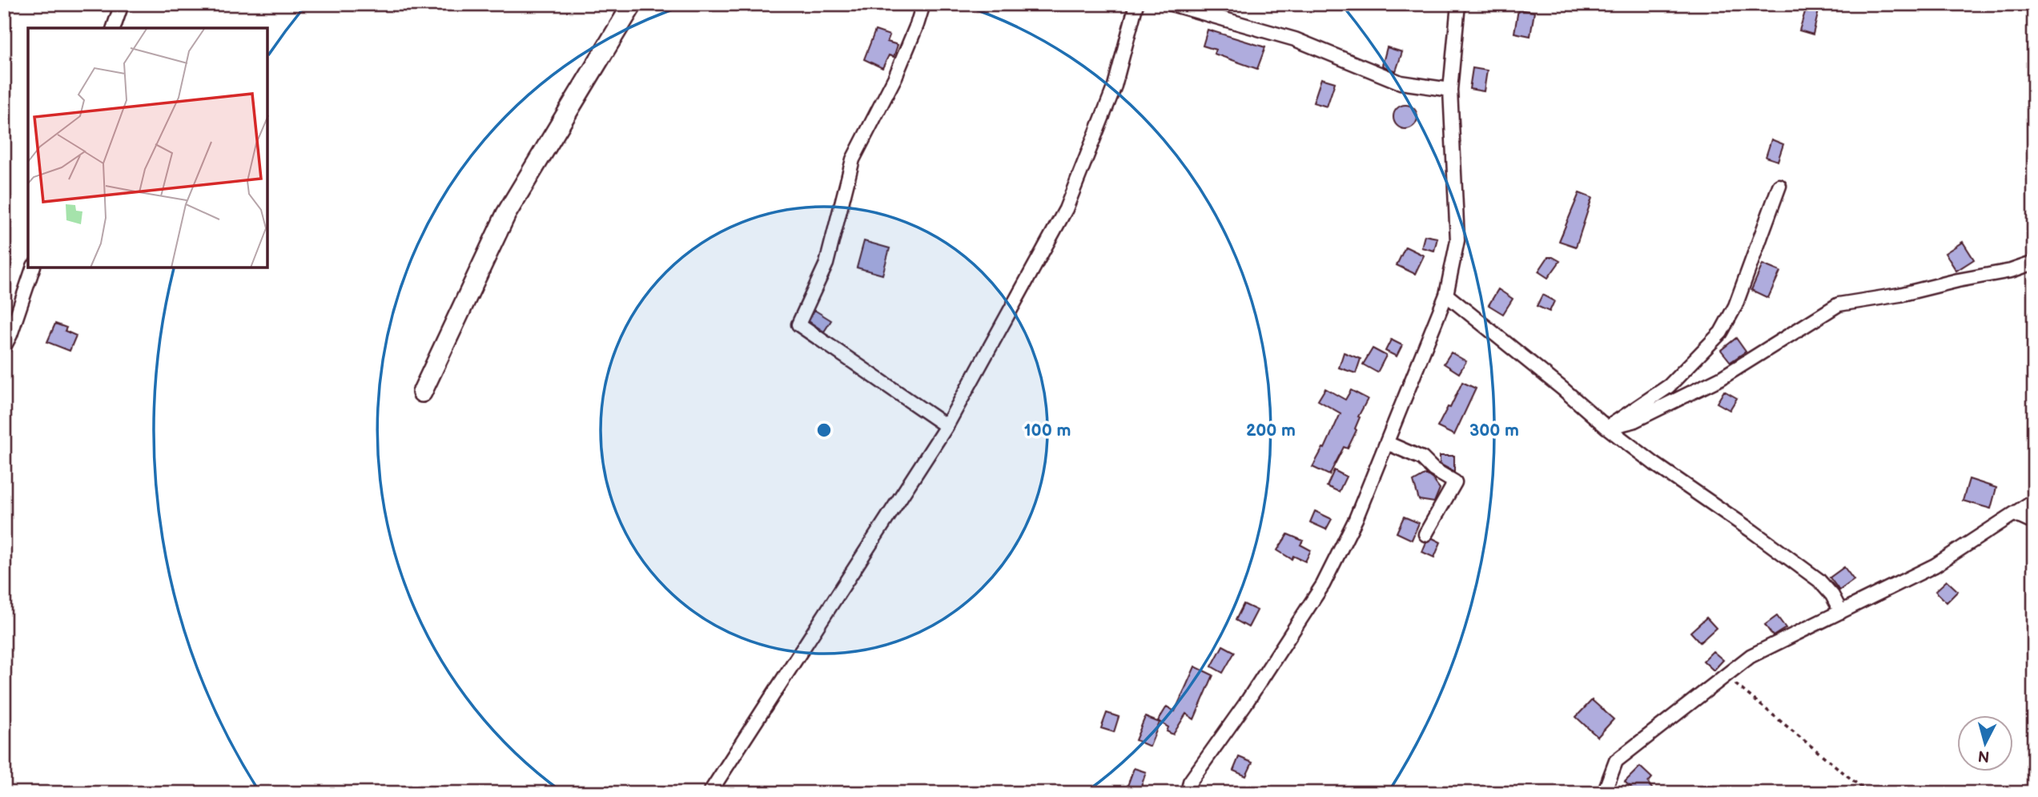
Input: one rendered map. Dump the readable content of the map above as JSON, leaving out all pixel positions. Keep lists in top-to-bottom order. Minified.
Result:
{"north":"bottom","rings":["100 m","200 m","300 m"]}
